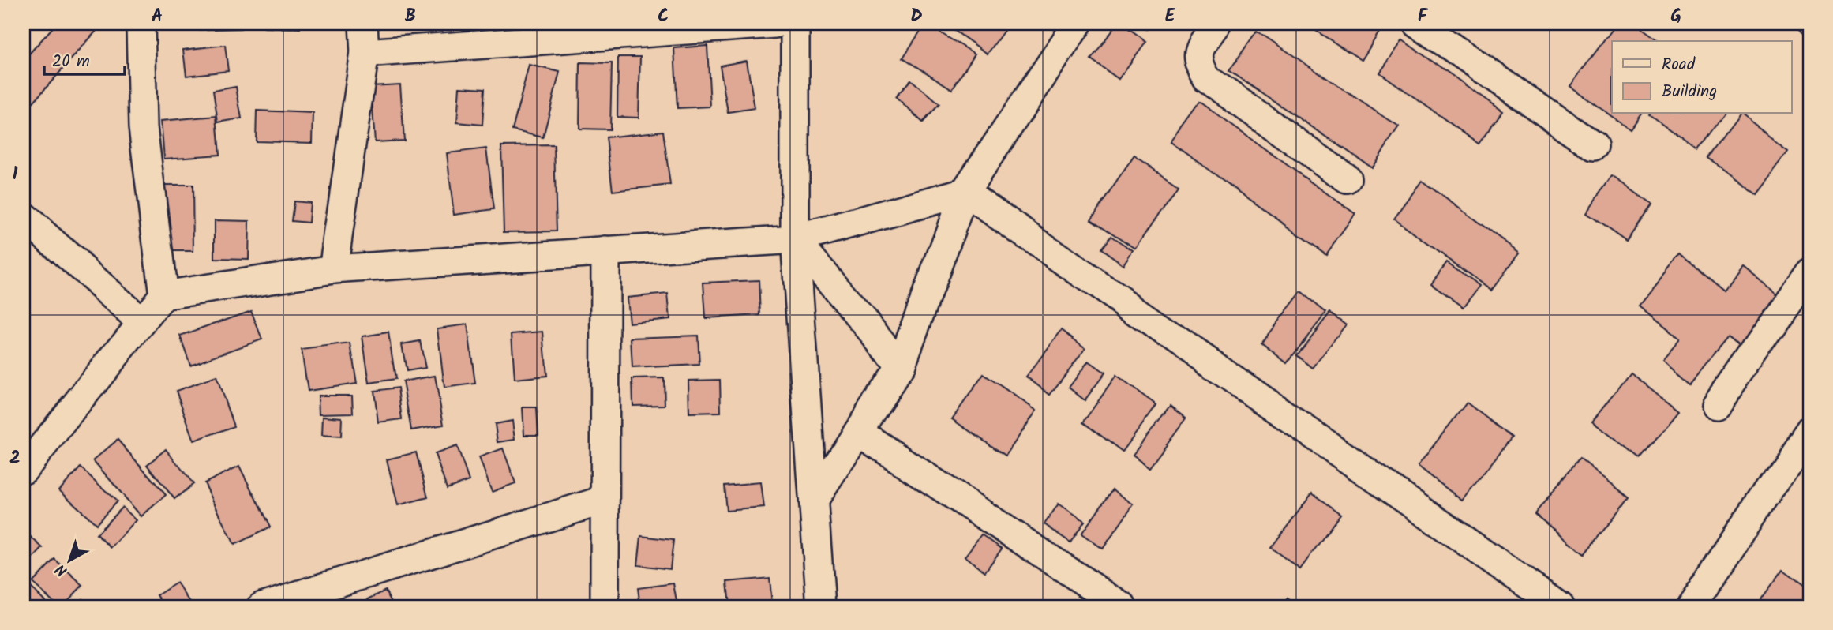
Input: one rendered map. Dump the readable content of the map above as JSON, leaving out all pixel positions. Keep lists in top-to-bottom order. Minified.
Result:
{"legend":["Road","Building"],"scale_bar":"20 m","north":"bottom left","grid":{"columns":["A","B","C","D","E","F","G"],"rows":["1","2"]}}
